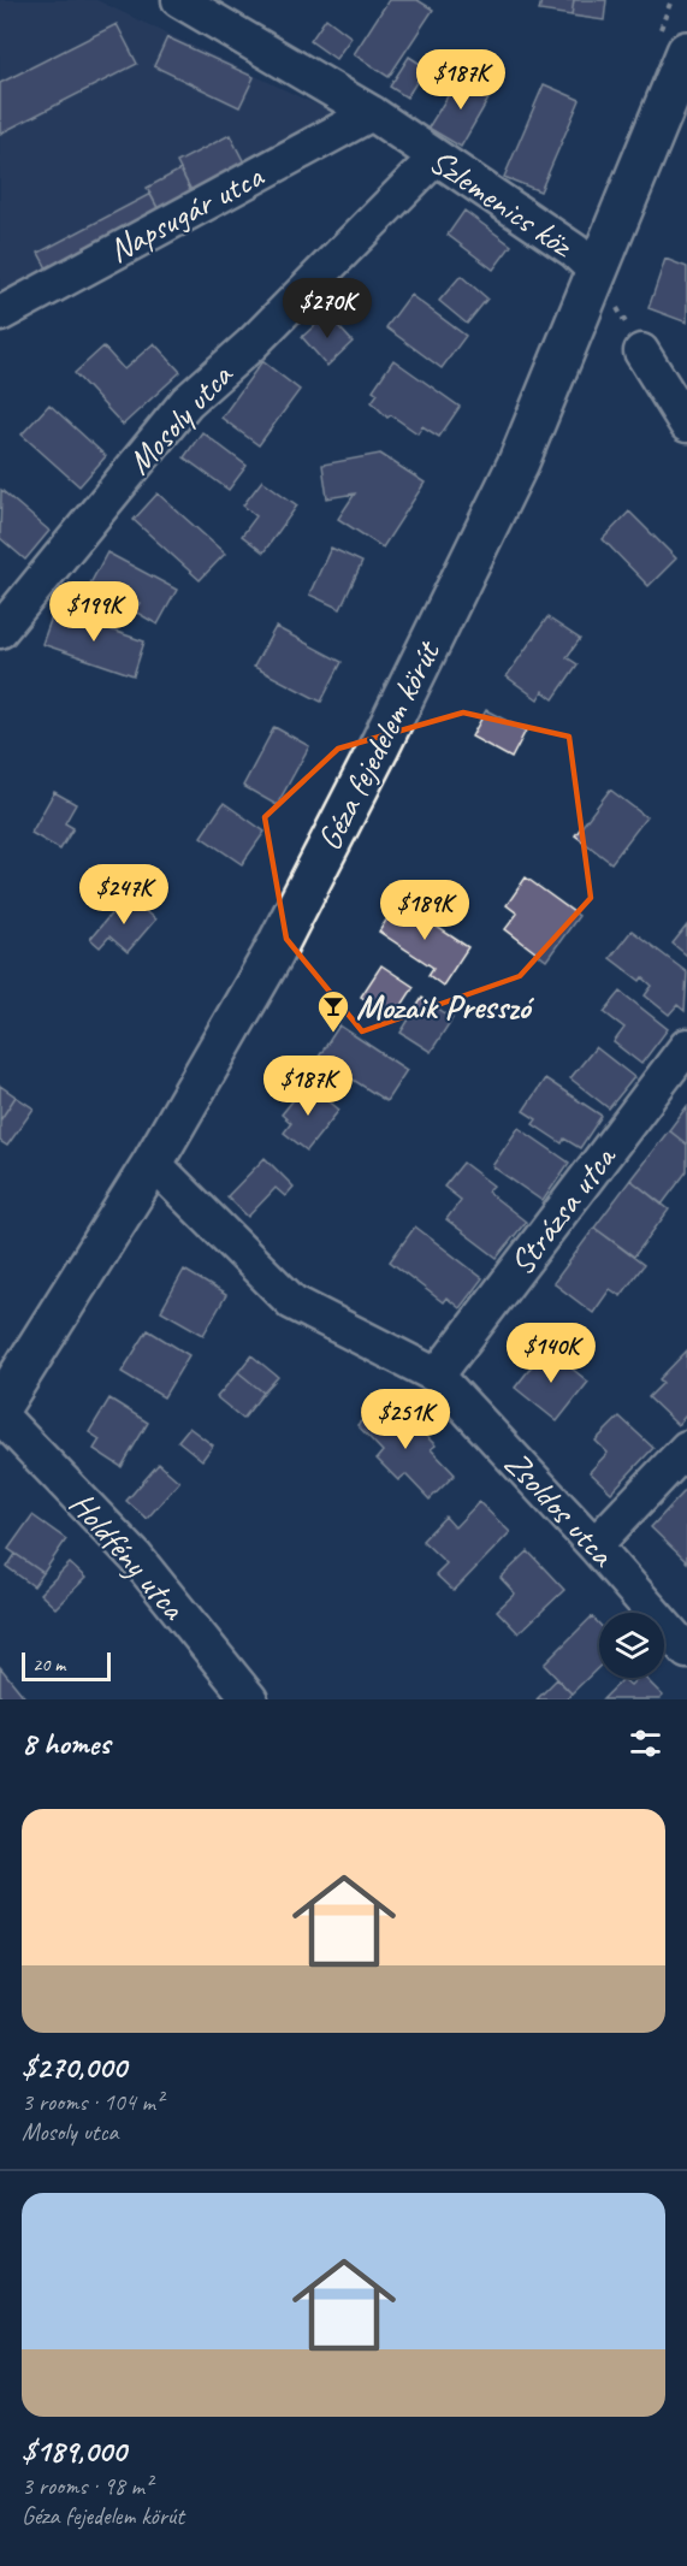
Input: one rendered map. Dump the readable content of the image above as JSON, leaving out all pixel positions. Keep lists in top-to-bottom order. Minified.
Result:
{"streets":{"street":["Szlemenics köz","Napsugár utca","Mosoly utca","Géza fejedelem körút","Strázsa utca","Zsoldos utca","Holdfény utca"]},"crossings":[["Szlemenics köz","Napsugár utca"],["Szlemenics köz","Mosoly utca"],["Szlemenics köz","Géza fejedelem körút"],["Géza fejedelem körút","Zsoldos utca"],["Strázsa utca","Zsoldos utca"]],"places":{"bar":["Mozaik Presszó"]},"scale_bar":"20 m","page":{"price":["$187K","$270K","$199K","$247K","$189K","$187K","$140K","$251K"],"scale":"20 m","heading":"8 homes","list":[{"name":"$270,000","note":"3 rooms · 104 m² · Mosoly utca"},{"name":"$189,000","note":"3 rooms · 98 m² · Géza fejedelem körút"}]}}
